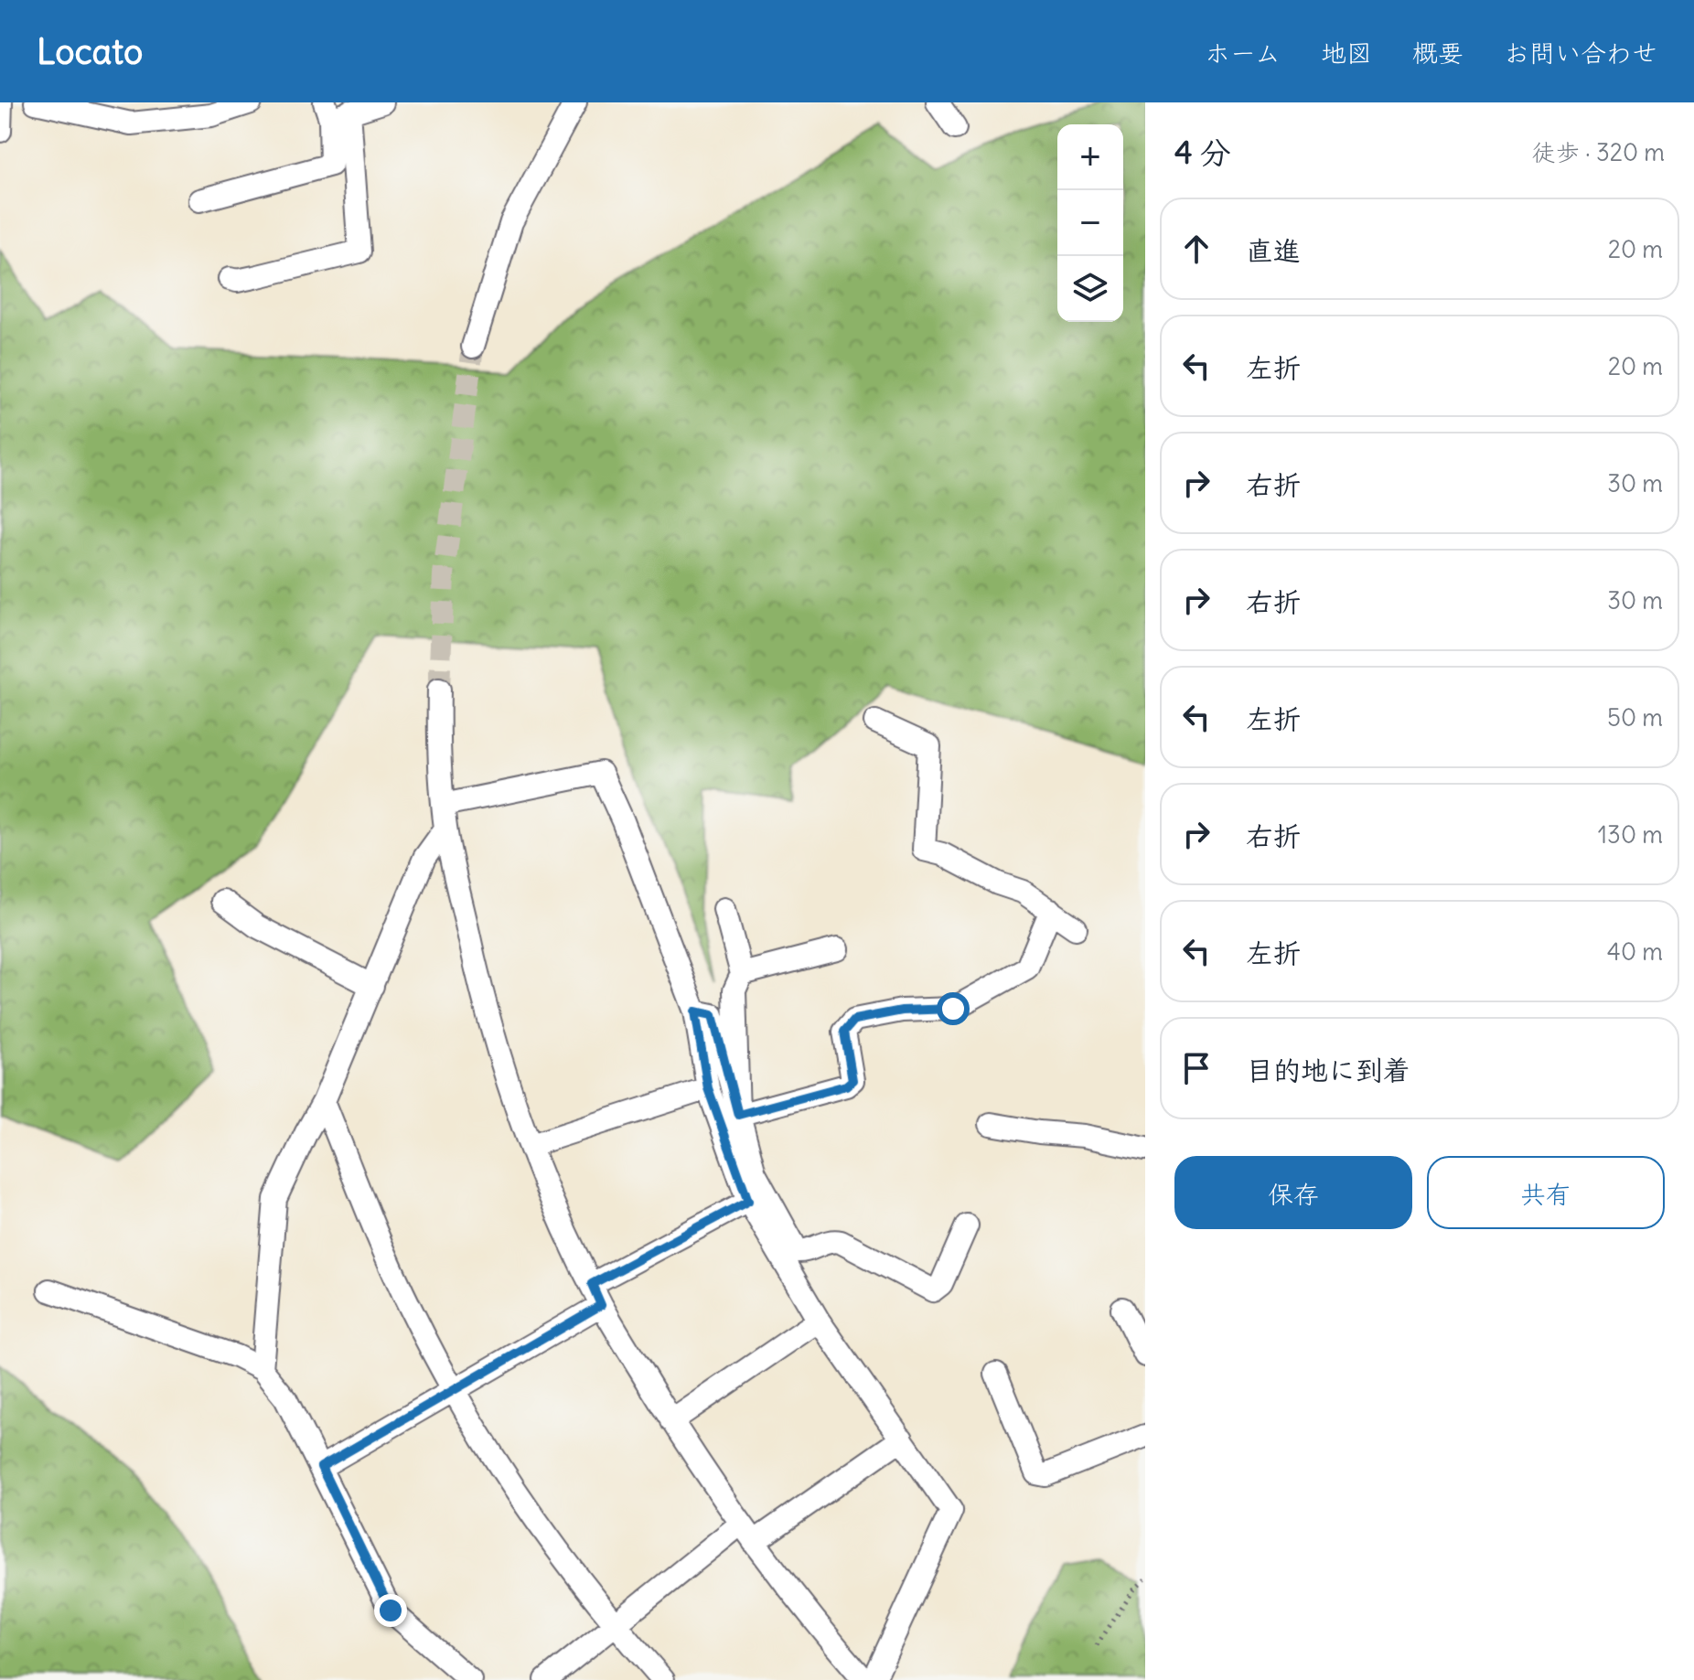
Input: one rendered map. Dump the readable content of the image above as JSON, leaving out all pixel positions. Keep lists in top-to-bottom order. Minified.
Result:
{"page":{"header":"Locato","nav":["ホーム","地図","概要","お問い合わせ"],"heading":["4 分","徒歩 · 320 m"],"map_buttons":["+","−"],"list":[["直進","20 m"],["左折","20 m"],["右折","30 m"],["右折","30 m"],["左折","50 m"],["右折","130 m"],["左折","40 m"],"目的地に到着"],"buttons":["保存","共有"]}}
